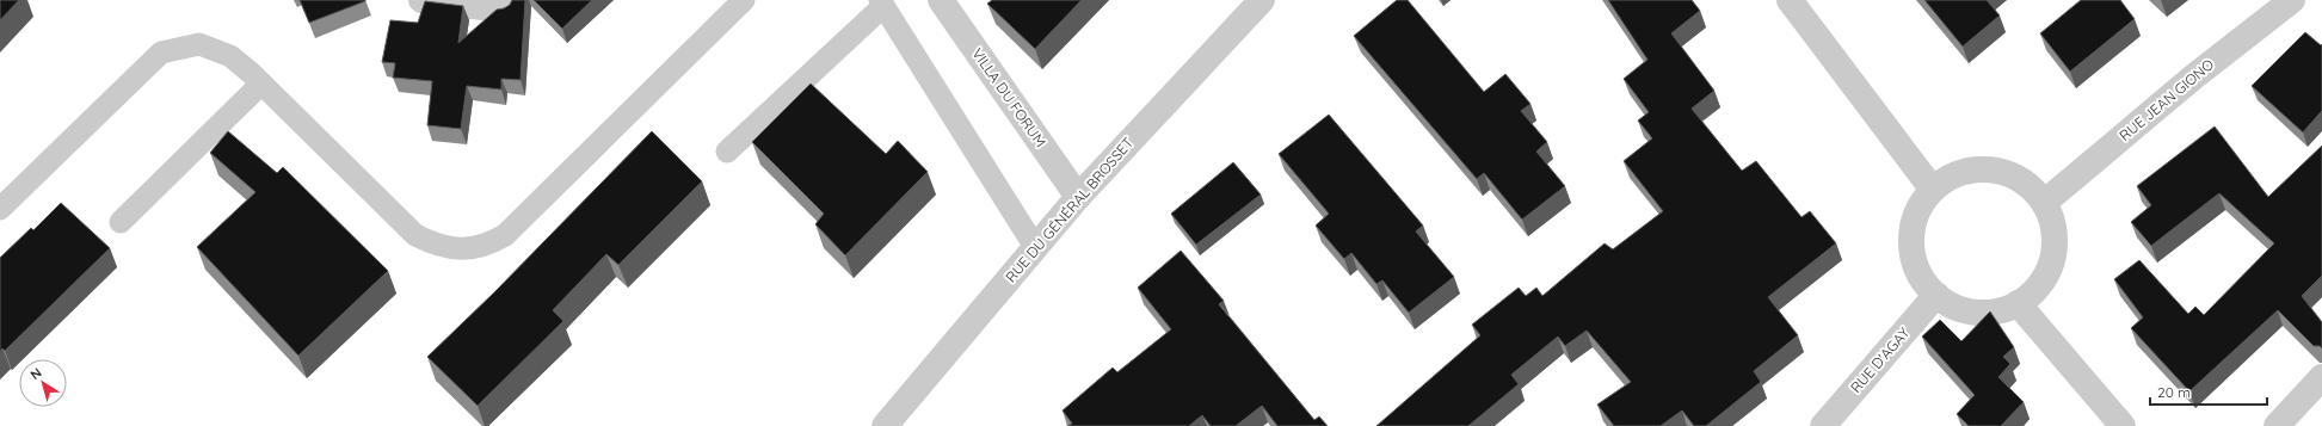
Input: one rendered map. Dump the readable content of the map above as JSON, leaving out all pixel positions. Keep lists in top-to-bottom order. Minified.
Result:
{"streets":{"street":["VILLA DU FORUM","RUE JEAN GIONO","RUE DU GÉNÉRAL BROSSET","RUE D'AGAY"]},"crossings":[["VILLA DU FORUM","RUE DU GÉNÉRAL BROSSET"],["RUE JEAN GIONO","RUE D'AGAY"]],"scale_bar":"20 m","north":"top left"}
